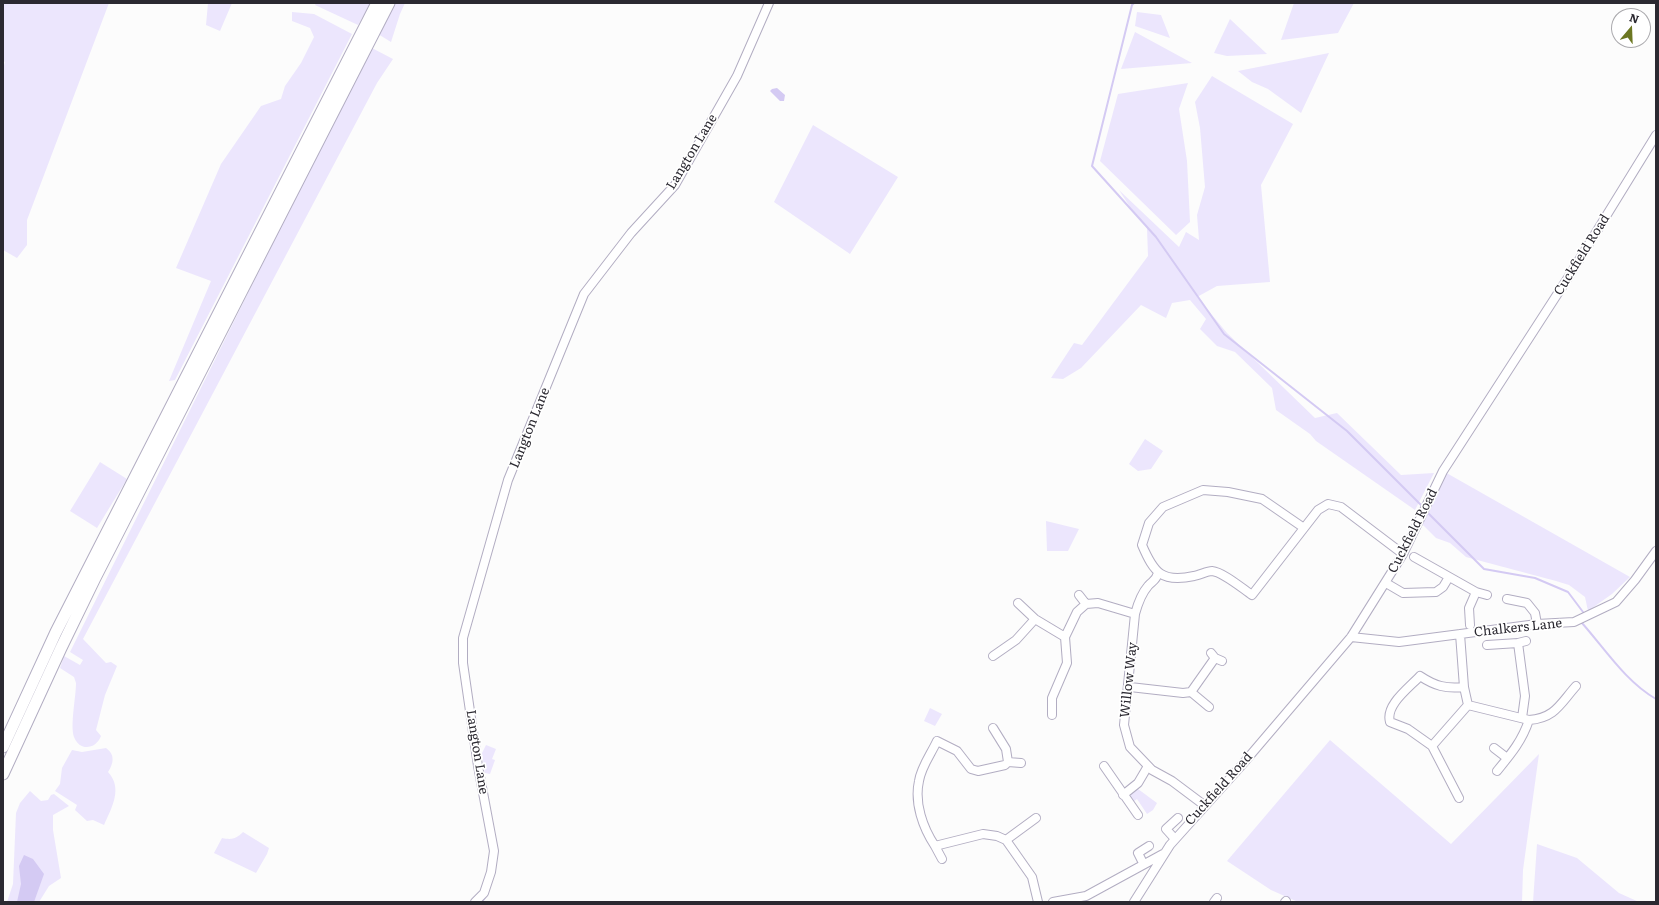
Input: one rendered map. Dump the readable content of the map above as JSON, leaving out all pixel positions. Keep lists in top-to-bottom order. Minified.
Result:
{"streets":{"street":["Langton Lane","Cuckfield Road","Chalkers Lane","Willow Way"]},"crossings":[["Cuckfield Road","Chalkers Lane"],["Cuckfield Road","Willow Way"]],"north":"top"}
